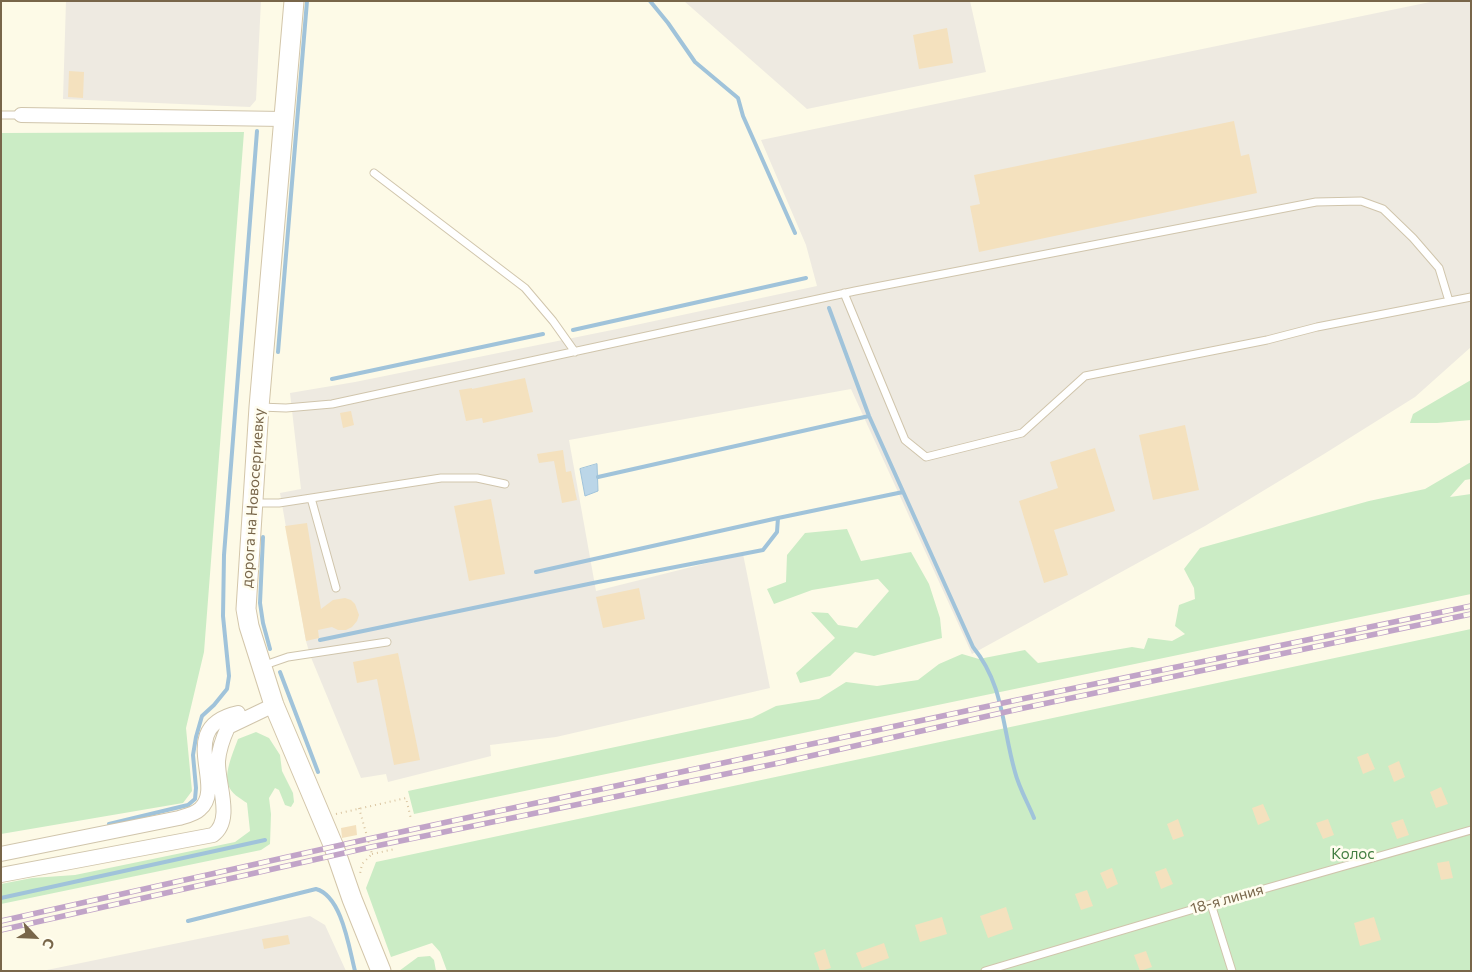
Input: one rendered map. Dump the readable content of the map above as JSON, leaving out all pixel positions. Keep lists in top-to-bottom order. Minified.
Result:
{"streets":{"street":["дорога на Новосергиевку"],"lane":["18-я линия"]},"parks":["Колос"],"north":"bottom right"}
